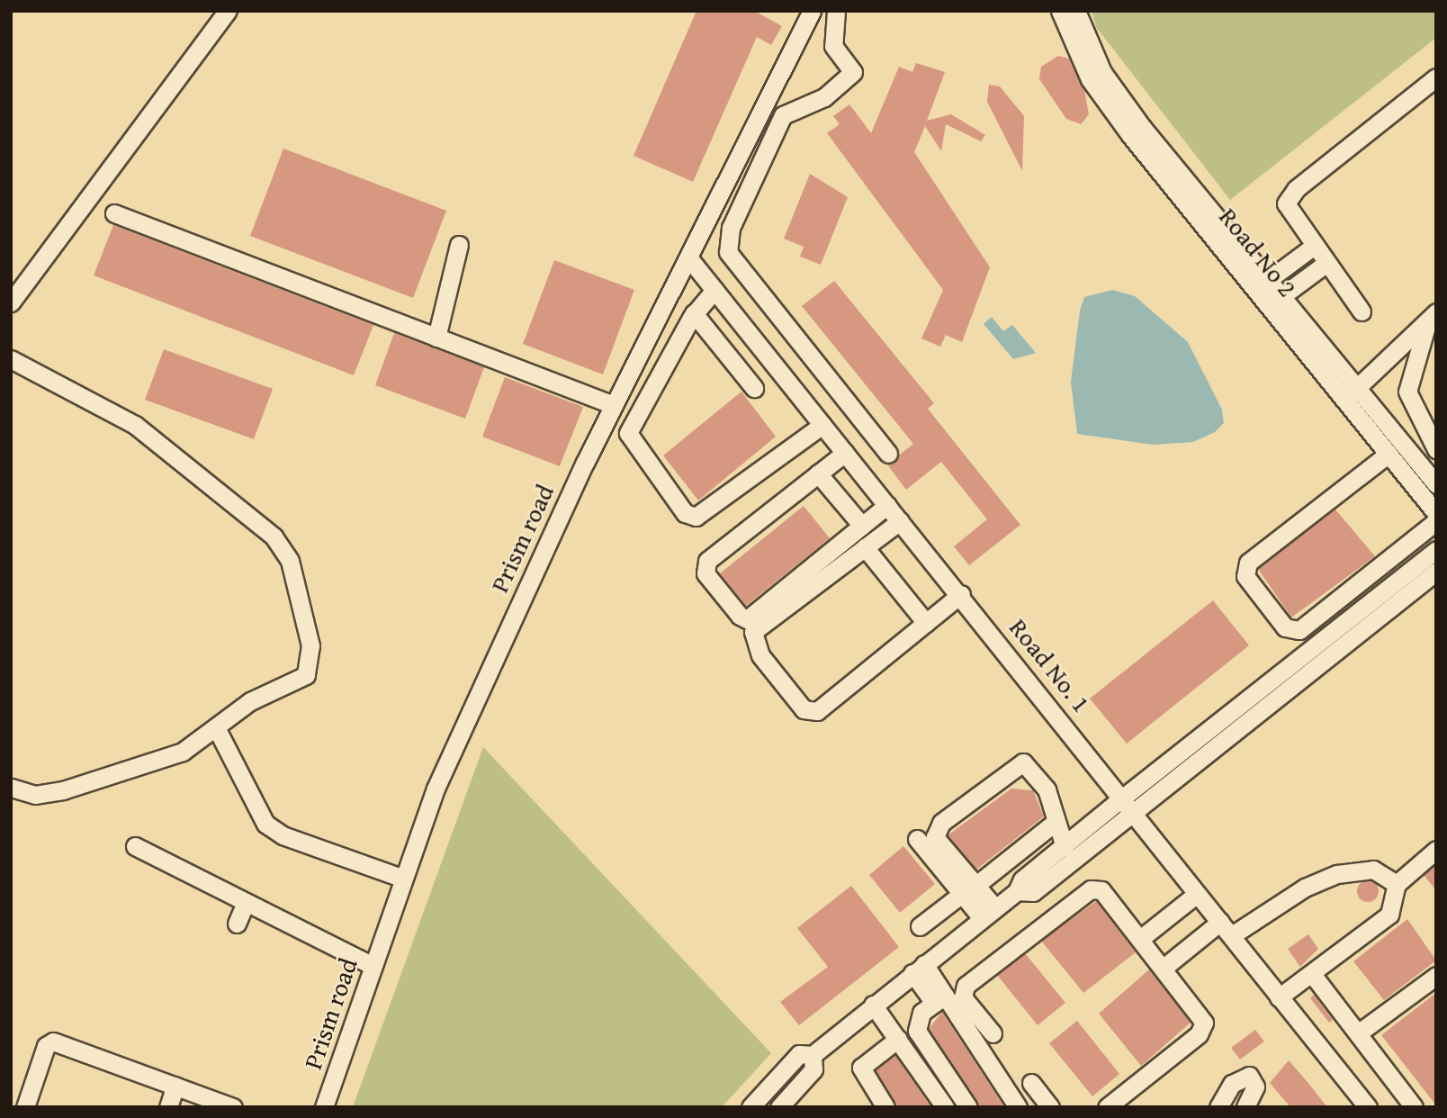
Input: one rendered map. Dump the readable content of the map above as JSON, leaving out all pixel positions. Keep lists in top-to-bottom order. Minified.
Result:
{"streets":{"street":["Road No 2","Prism road","Road No. 1"]},"crossings":[["Prism road","Road No. 1"]]}
